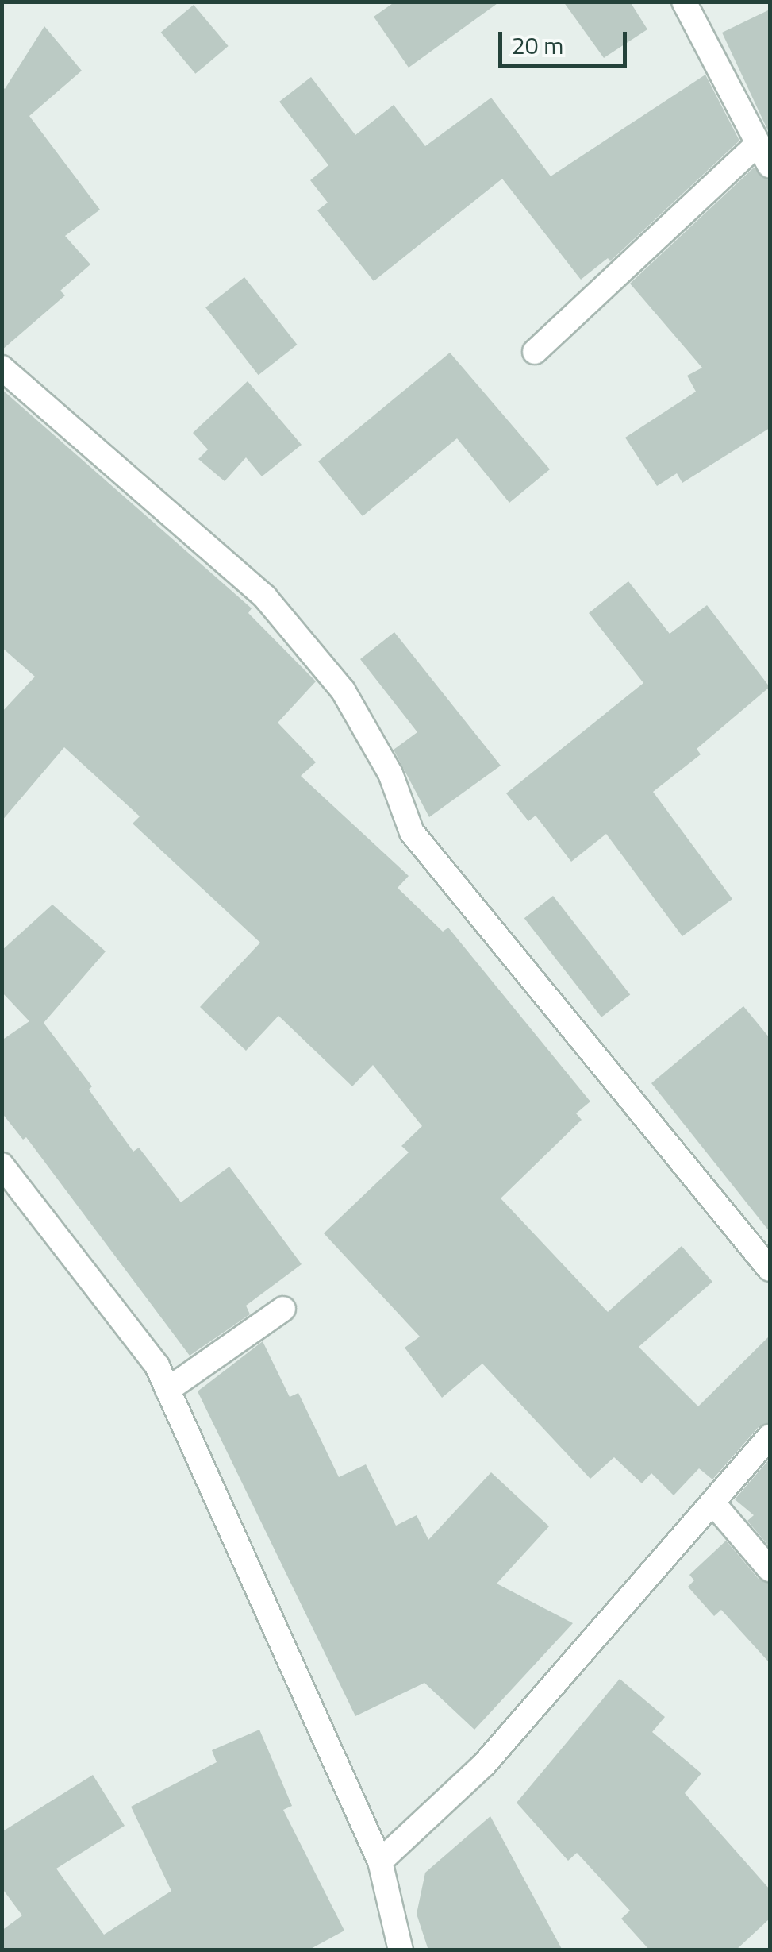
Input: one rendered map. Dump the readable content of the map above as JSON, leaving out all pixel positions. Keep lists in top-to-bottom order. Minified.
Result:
{"scale_bar":"20 m"}
